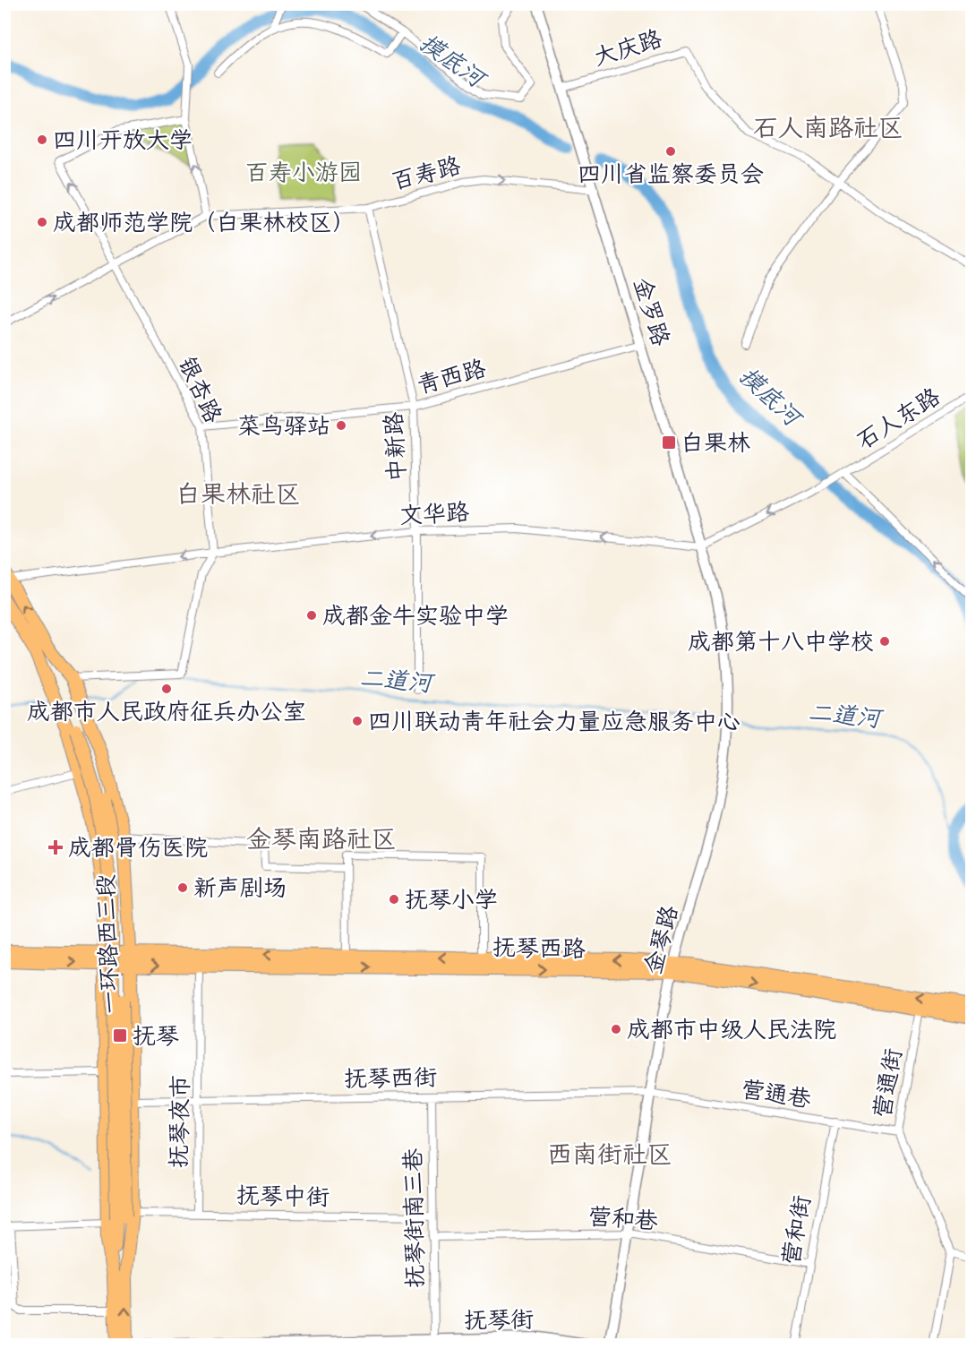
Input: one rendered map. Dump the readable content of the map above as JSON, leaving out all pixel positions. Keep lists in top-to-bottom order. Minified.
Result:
{"streets":{"main road":["一环路西三段","抚琴西路"],"street":["大庆路","百寿路","金罗路","青西路","银杏路","石人东路","中新路","文华路","金琴路","抚琴西街","营通街","营通巷","抚琴夜市","抚琴中街","抚琴街南三巷","营和巷","营和街","抚琴街"]},"crossings":[["大庆路","金罗路"],["百寿路","金罗路"],["百寿路","银杏路"],["百寿路","中新路"],["金罗路","青西路"],["金罗路","文华路"],["金罗路","金琴路"],["青西路","银杏路"],["青西路","中新路"],["银杏路","文华路"],["中新路","文华路"],["文华路","金琴路"],["文华路","一环路西三段"],["金琴路","抚琴西路"],["金琴路","抚琴西街"],["金琴路","营通巷"],["金琴路","营和巷"],["一环路西三段","抚琴西路"],["一环路西三段","抚琴西街"],["一环路西三段","抚琴中街"],["抚琴西路","营通街"],["抚琴西路","抚琴夜市"],["抚琴西街","营通巷"],["抚琴西街","抚琴夜市"],["抚琴西街","抚琴街南三巷"],["营通街","营通巷"],["营通巷","营和街"],["抚琴夜市","抚琴中街"],["抚琴中街","抚琴街南三巷"],["抚琴街南三巷","营和巷"],["抚琴街南三巷","抚琴街"],["营和巷","营和街"]],"one_way":["百寿路","文华路"],"districts":["石人南路社区","白果林社区","金琴南路社区","西南街社区"],"water":["摸底河","二道河"],"parks":["百寿小游园"],"places":{"other":["四川开放大学","四川省监察委员会","成都师范学院（白果林校区）","菜鸟驿站","成都金牛实验中学","成都第十八中学校","成都市人民政府征兵办公室","四川联动青年社会力量应急服务中心","新声剧场","抚琴小学","成都市中级人民法院"],"transit":["白果林","抚琴"],"health":["成都骨伤医院"]}}
